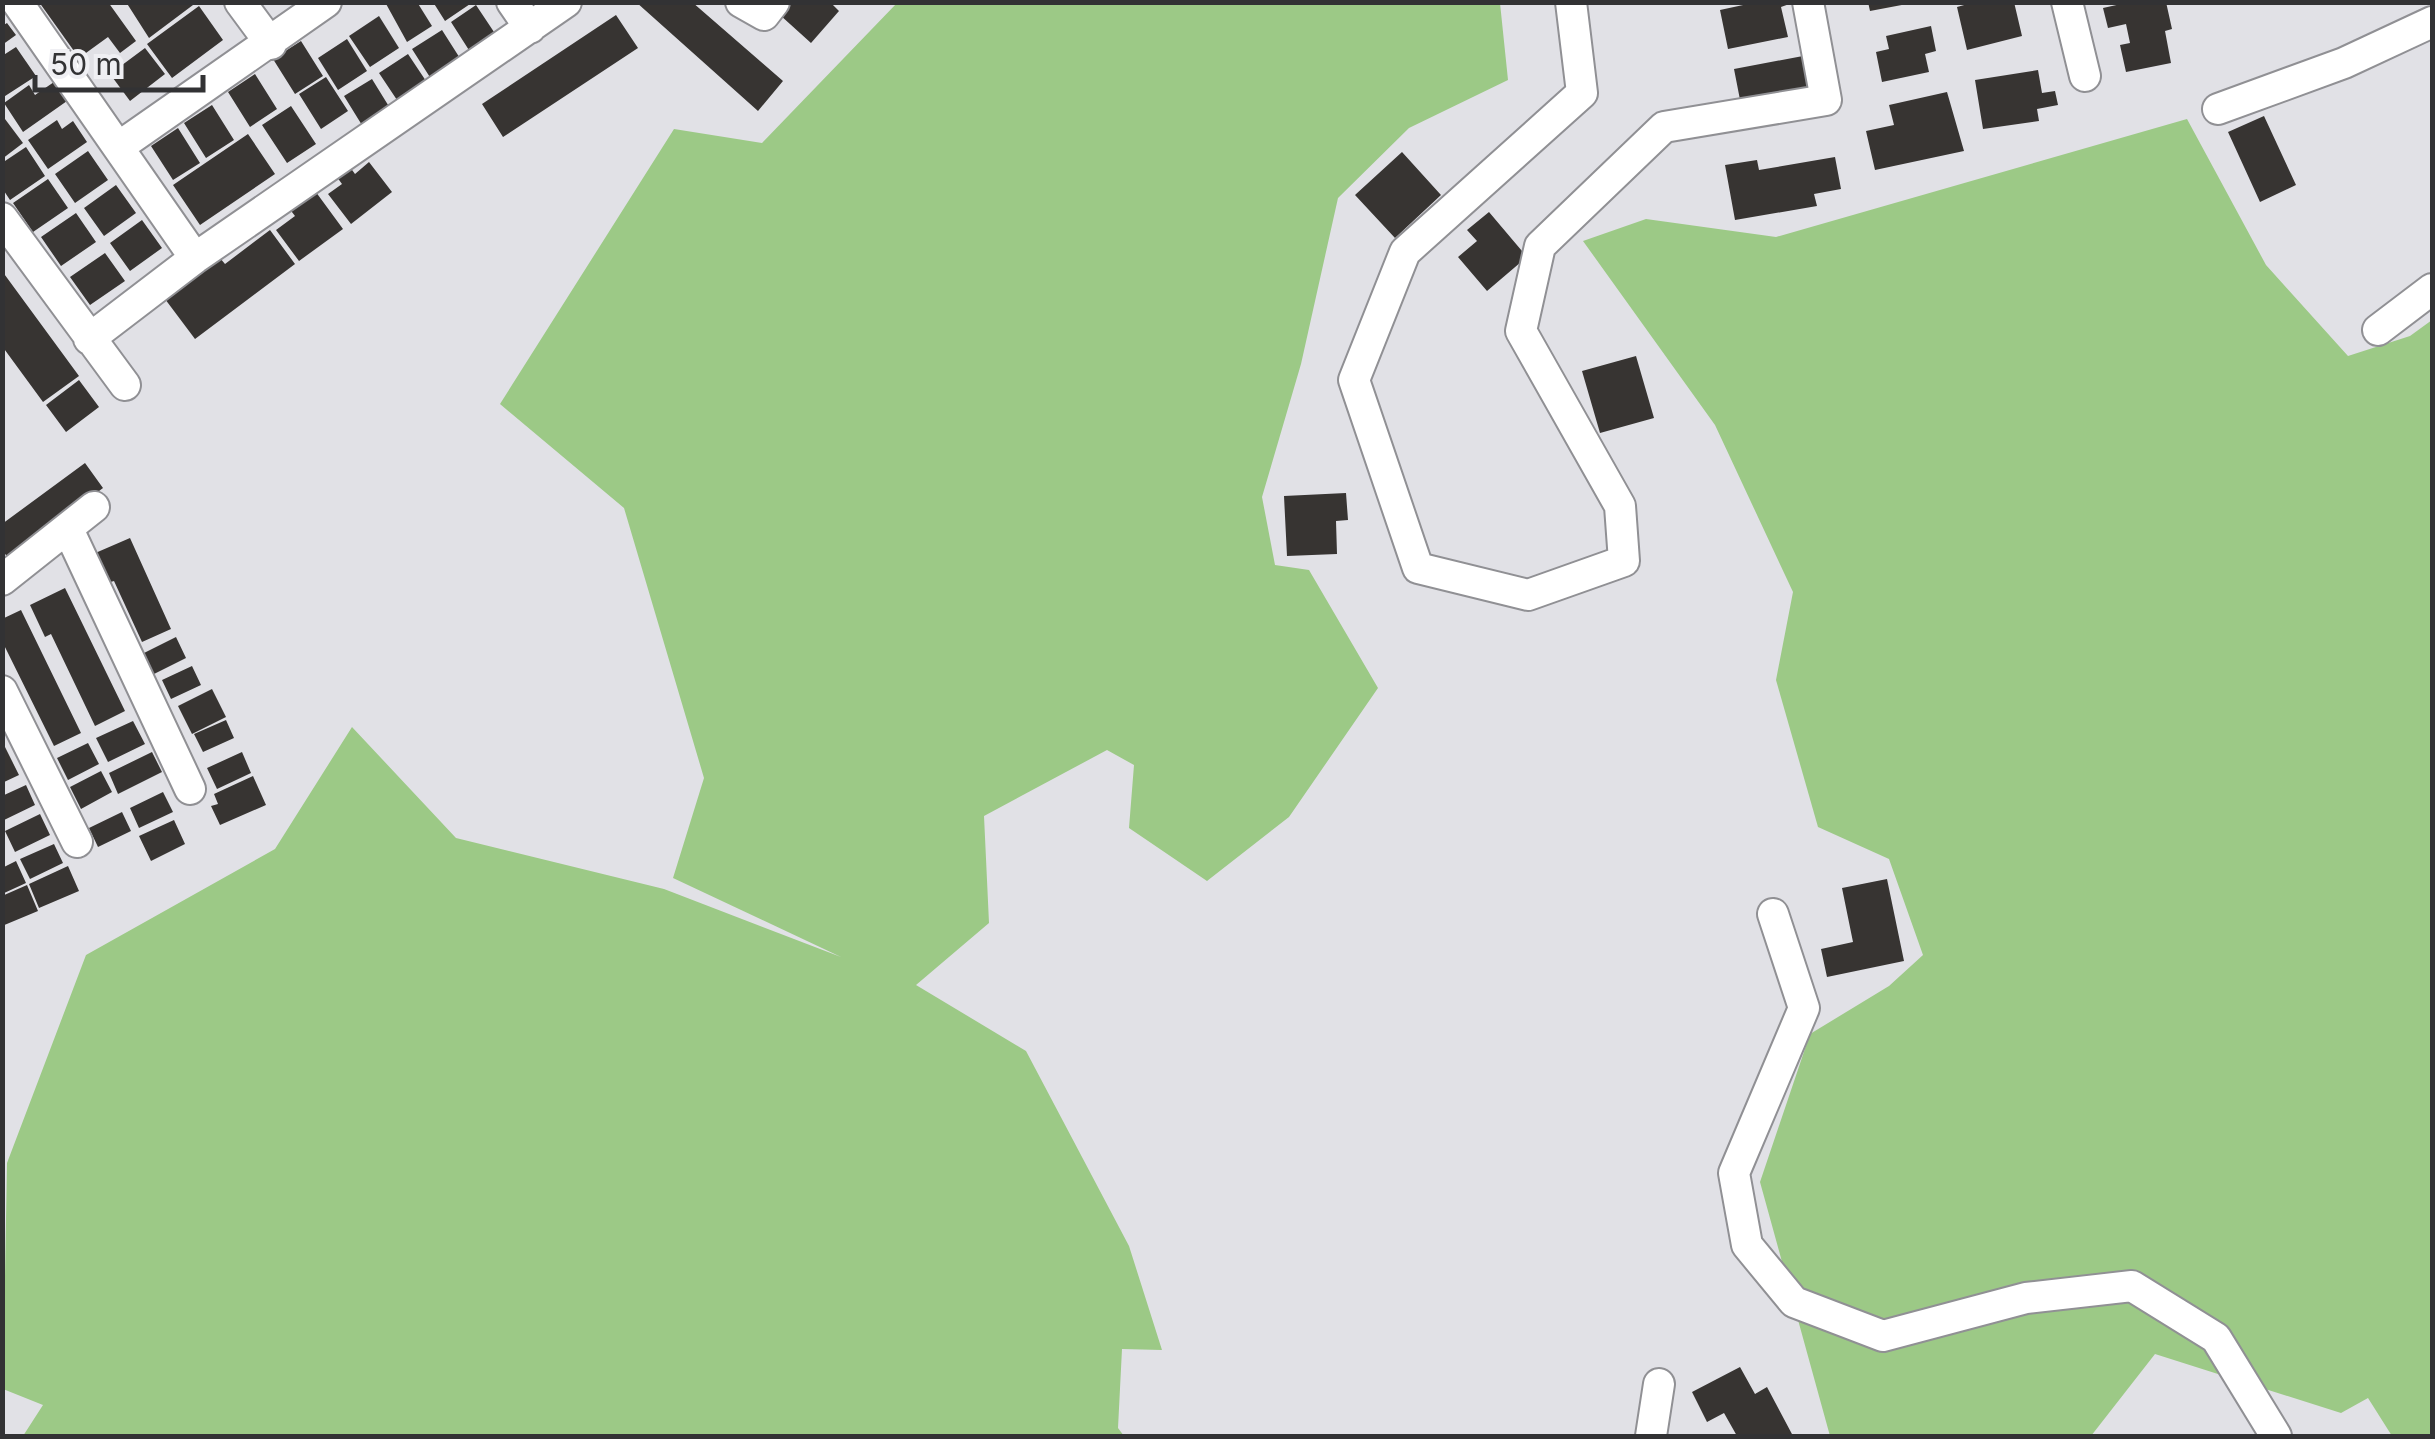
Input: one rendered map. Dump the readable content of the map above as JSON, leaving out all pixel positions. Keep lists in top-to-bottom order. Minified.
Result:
{"scale_bar":"50 m"}
